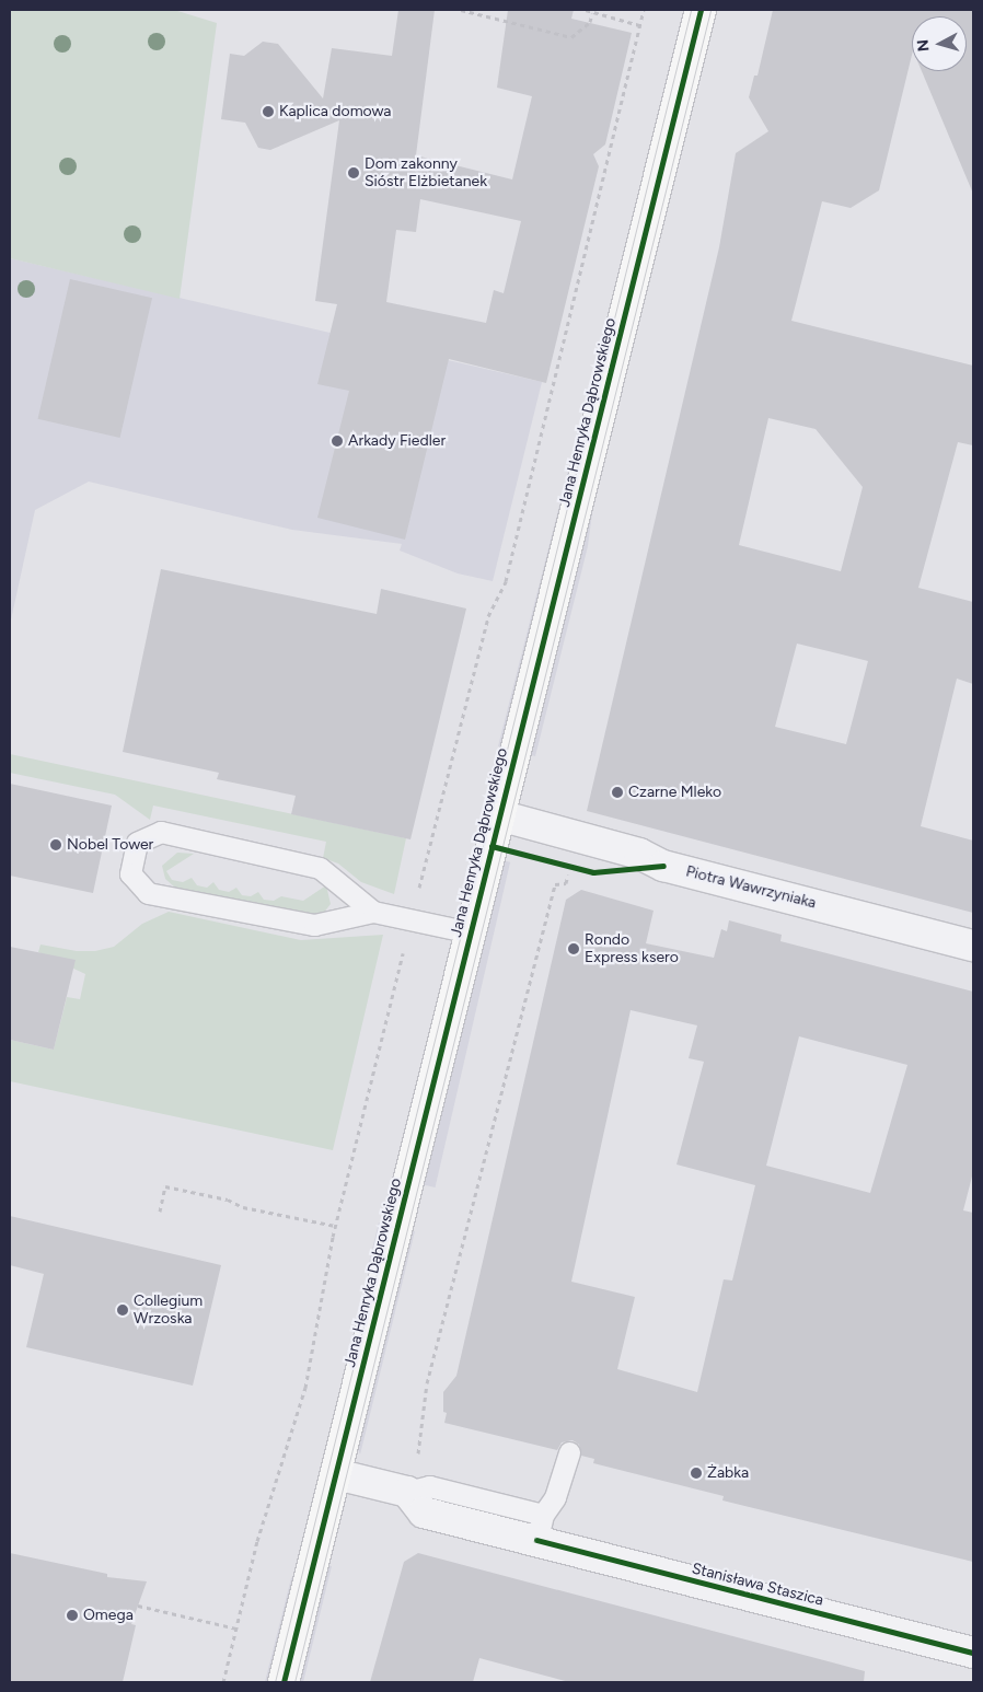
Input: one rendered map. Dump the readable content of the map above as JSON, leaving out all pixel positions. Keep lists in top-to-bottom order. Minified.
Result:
{"streets":{"street":["Jana Henryka Dąbrowskiego","Piotra Wawrzyniaka","Stanisława Staszica"]},"crossings":[["Jana Henryka Dąbrowskiego","Piotra Wawrzyniaka"],["Jana Henryka Dąbrowskiego","Stanisława Staszica"]],"places":["Kaplica domowa","Dom zakonny Sióstr Elżbietanek","Arkady Fiedler","Czarne Mleko","Nobel Tower","Rondo Express ksero","Collegium Wrzoska","Żabka","Omega"],"north":"left"}
